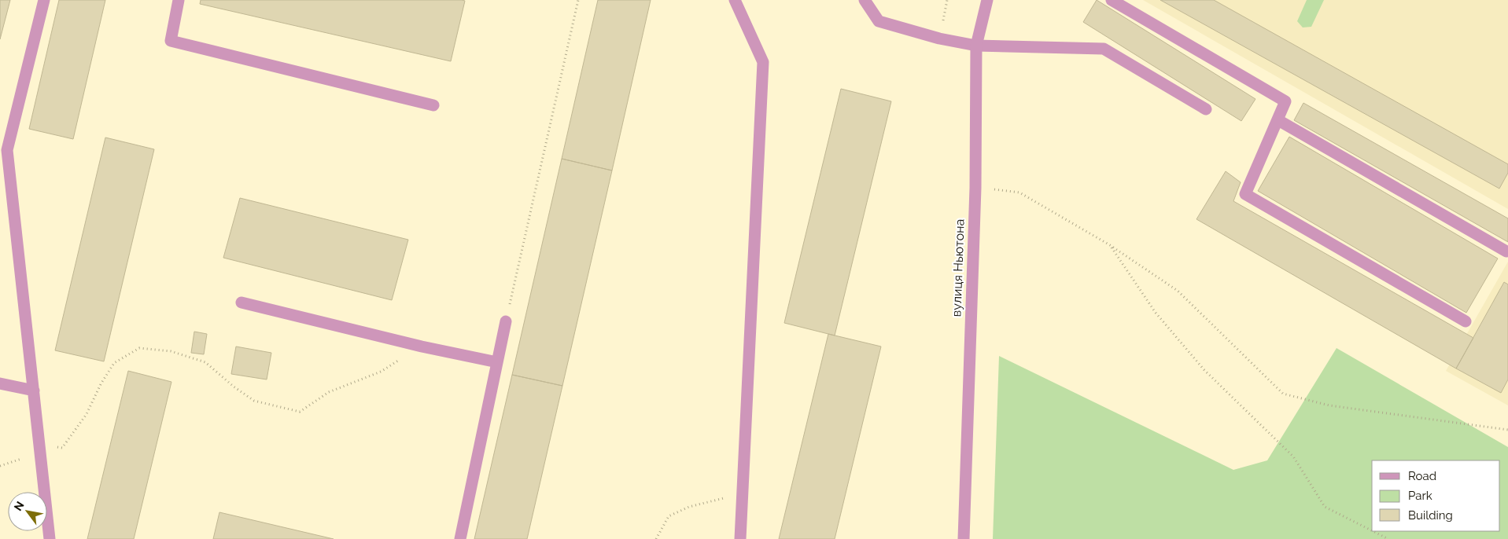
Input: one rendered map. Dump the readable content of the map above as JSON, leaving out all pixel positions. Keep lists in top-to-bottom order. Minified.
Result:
{"streets":{"street":["вулиця Ньютона"]},"legend":["Road","Park","Building"],"north":"top left"}
